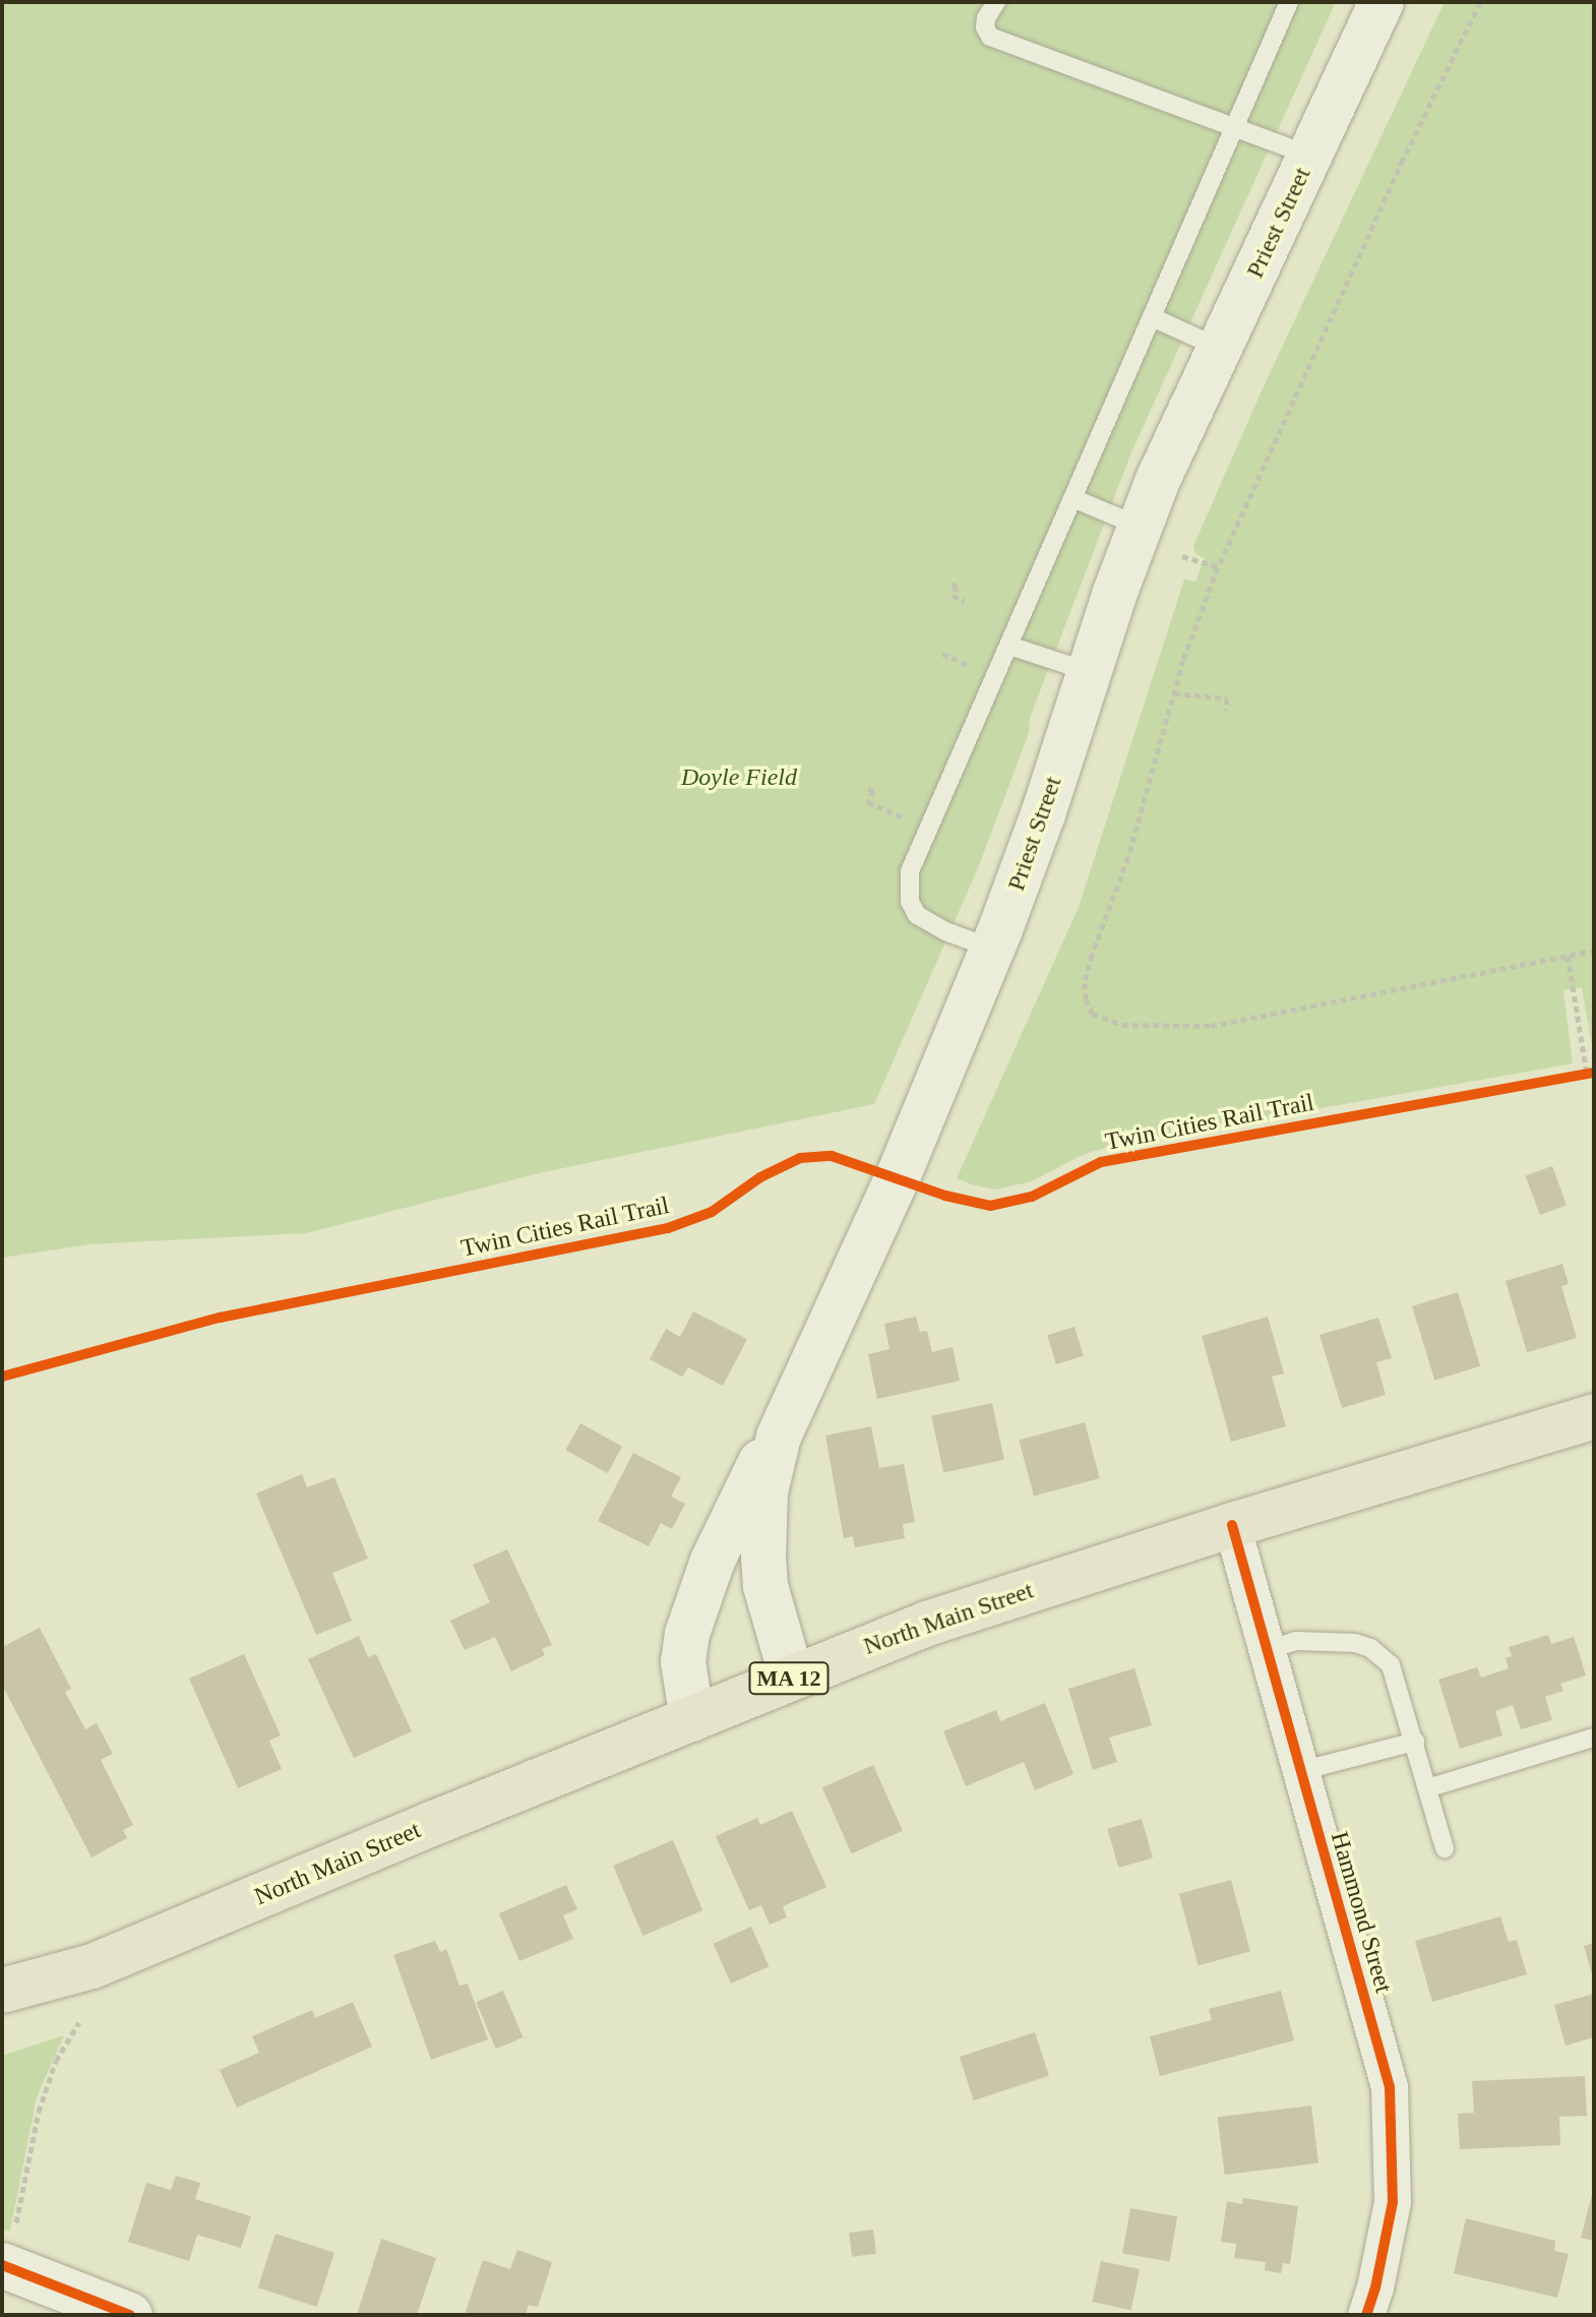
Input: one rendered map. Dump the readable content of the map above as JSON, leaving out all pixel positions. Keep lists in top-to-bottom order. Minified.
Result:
{"streets":{"main road":["Priest Street","North Main Street","MA 12"],"street":["Hammond Street"],"cycle path":["Twin Cities Rail Trail"]},"crossings":[["Priest Street","North Main Street"],["North Main Street","Hammond Street"]],"parks":["Doyle Field"]}
